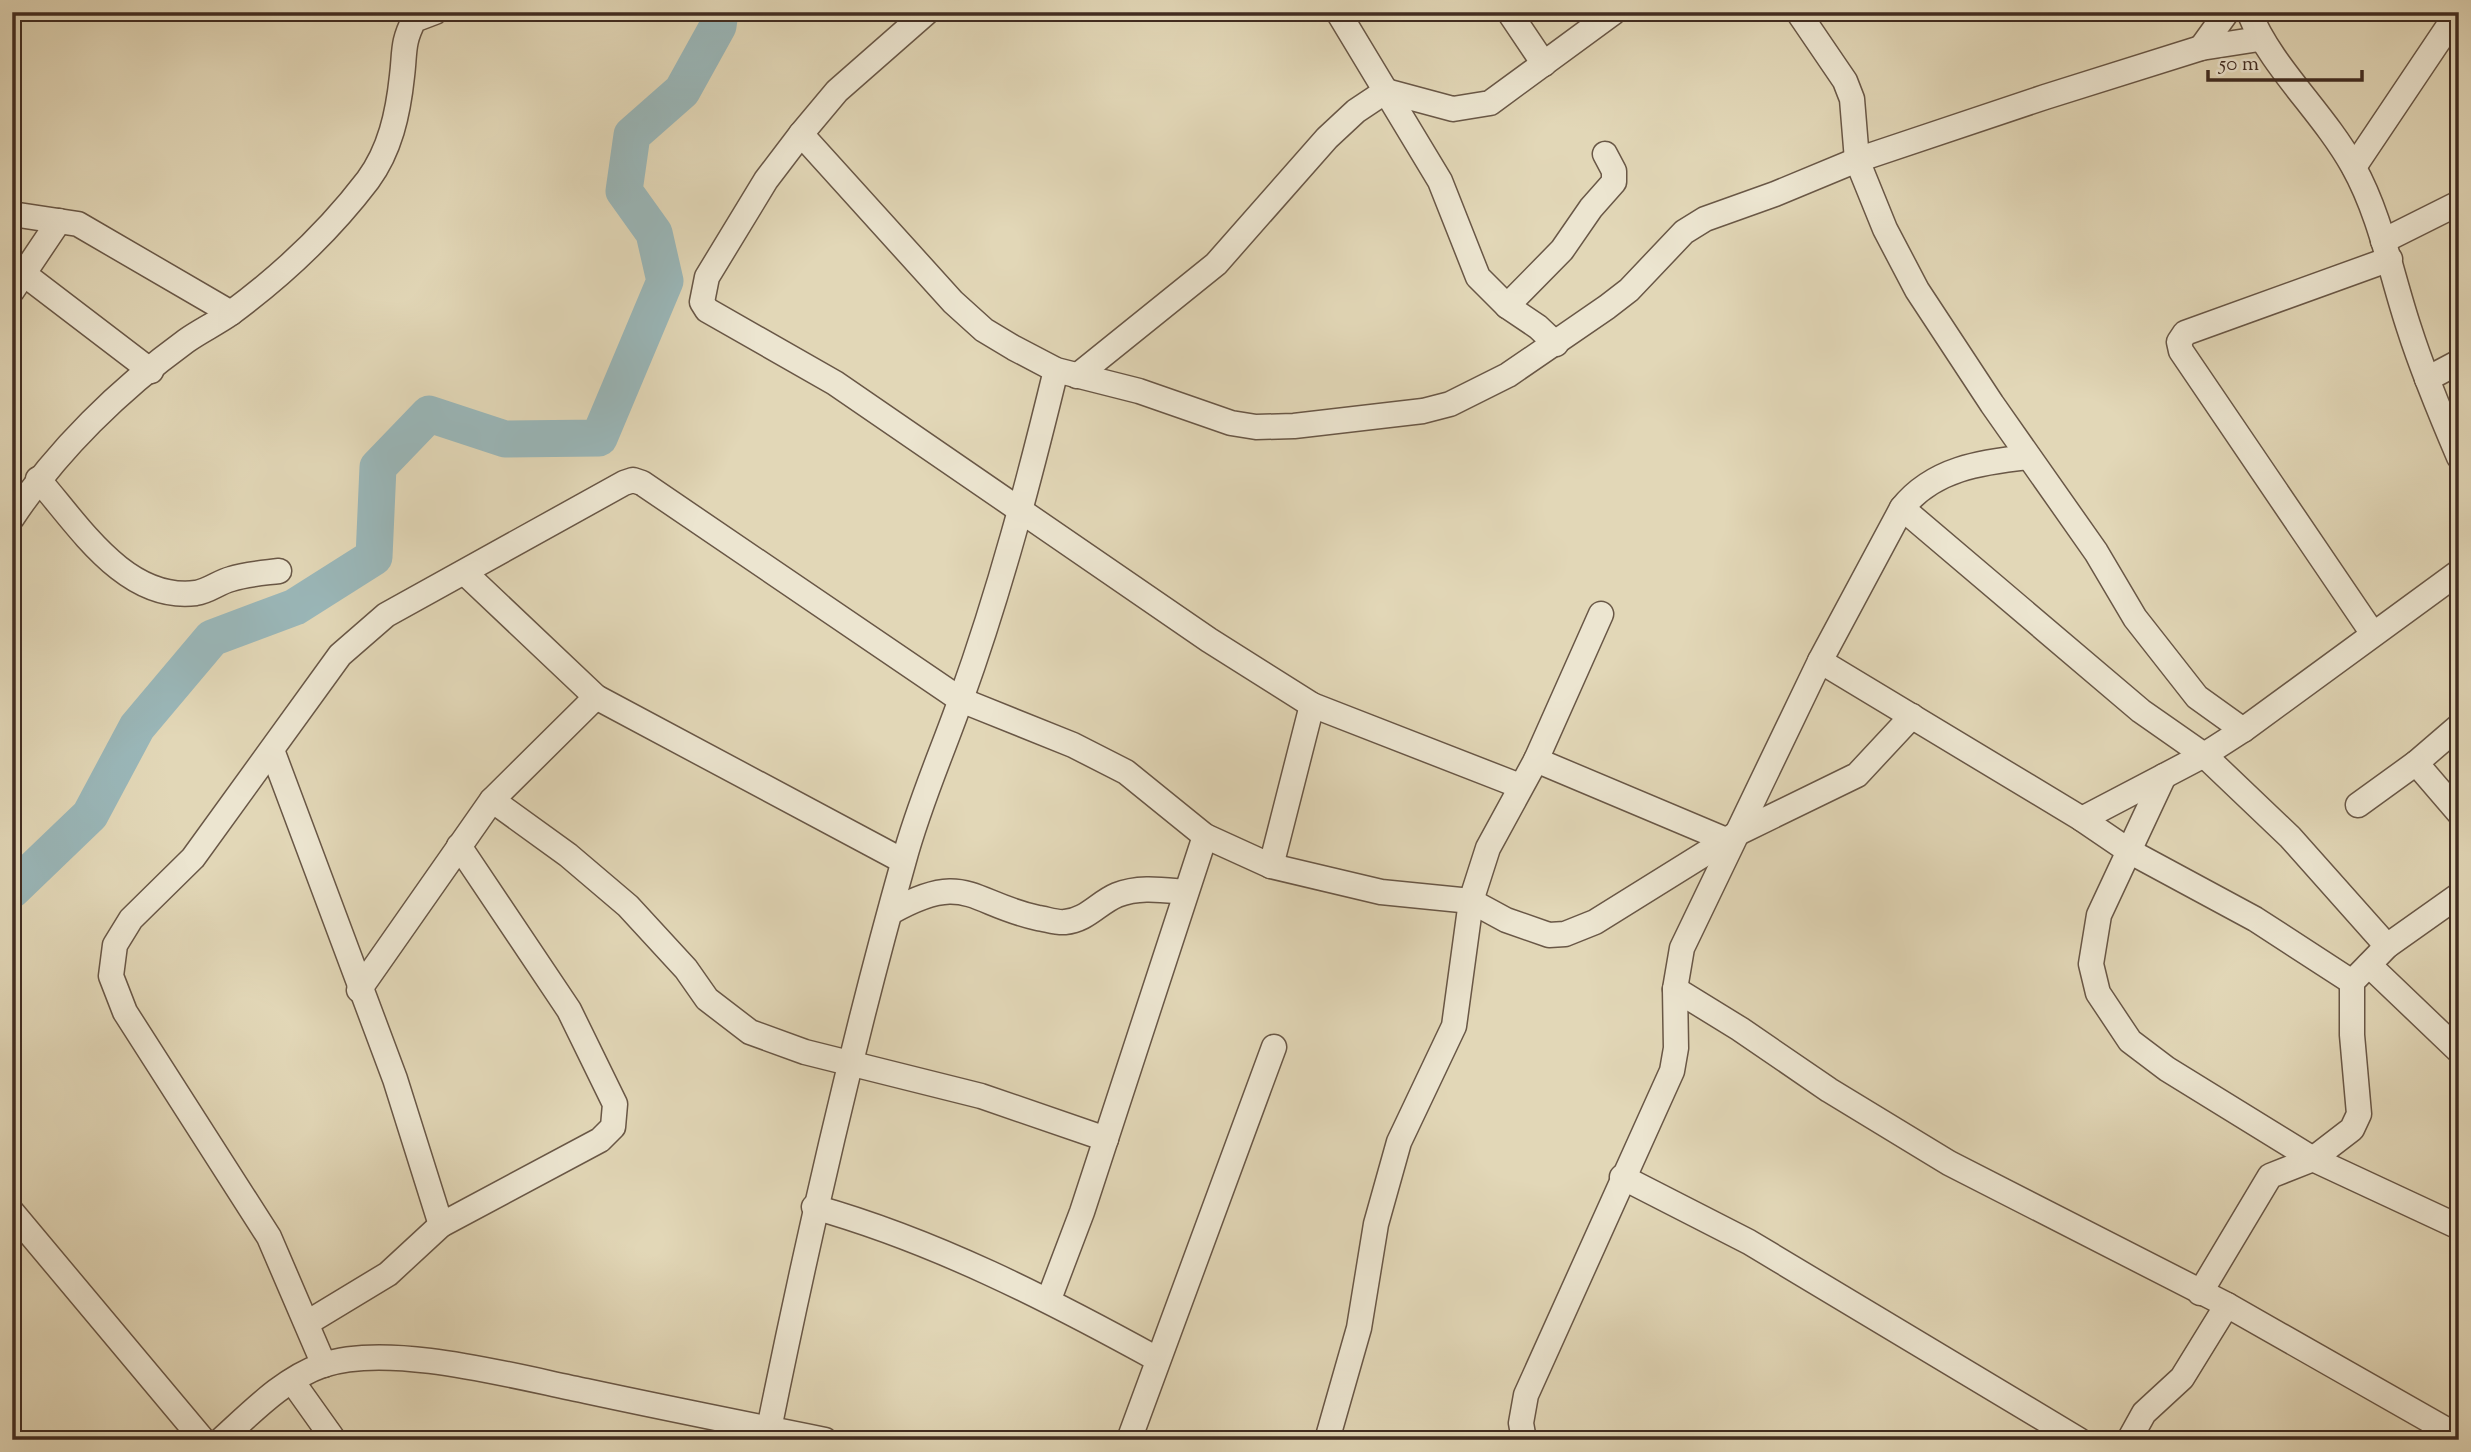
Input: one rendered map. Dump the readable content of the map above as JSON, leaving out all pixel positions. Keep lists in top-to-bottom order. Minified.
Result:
{"scale_bar":"50 m"}
